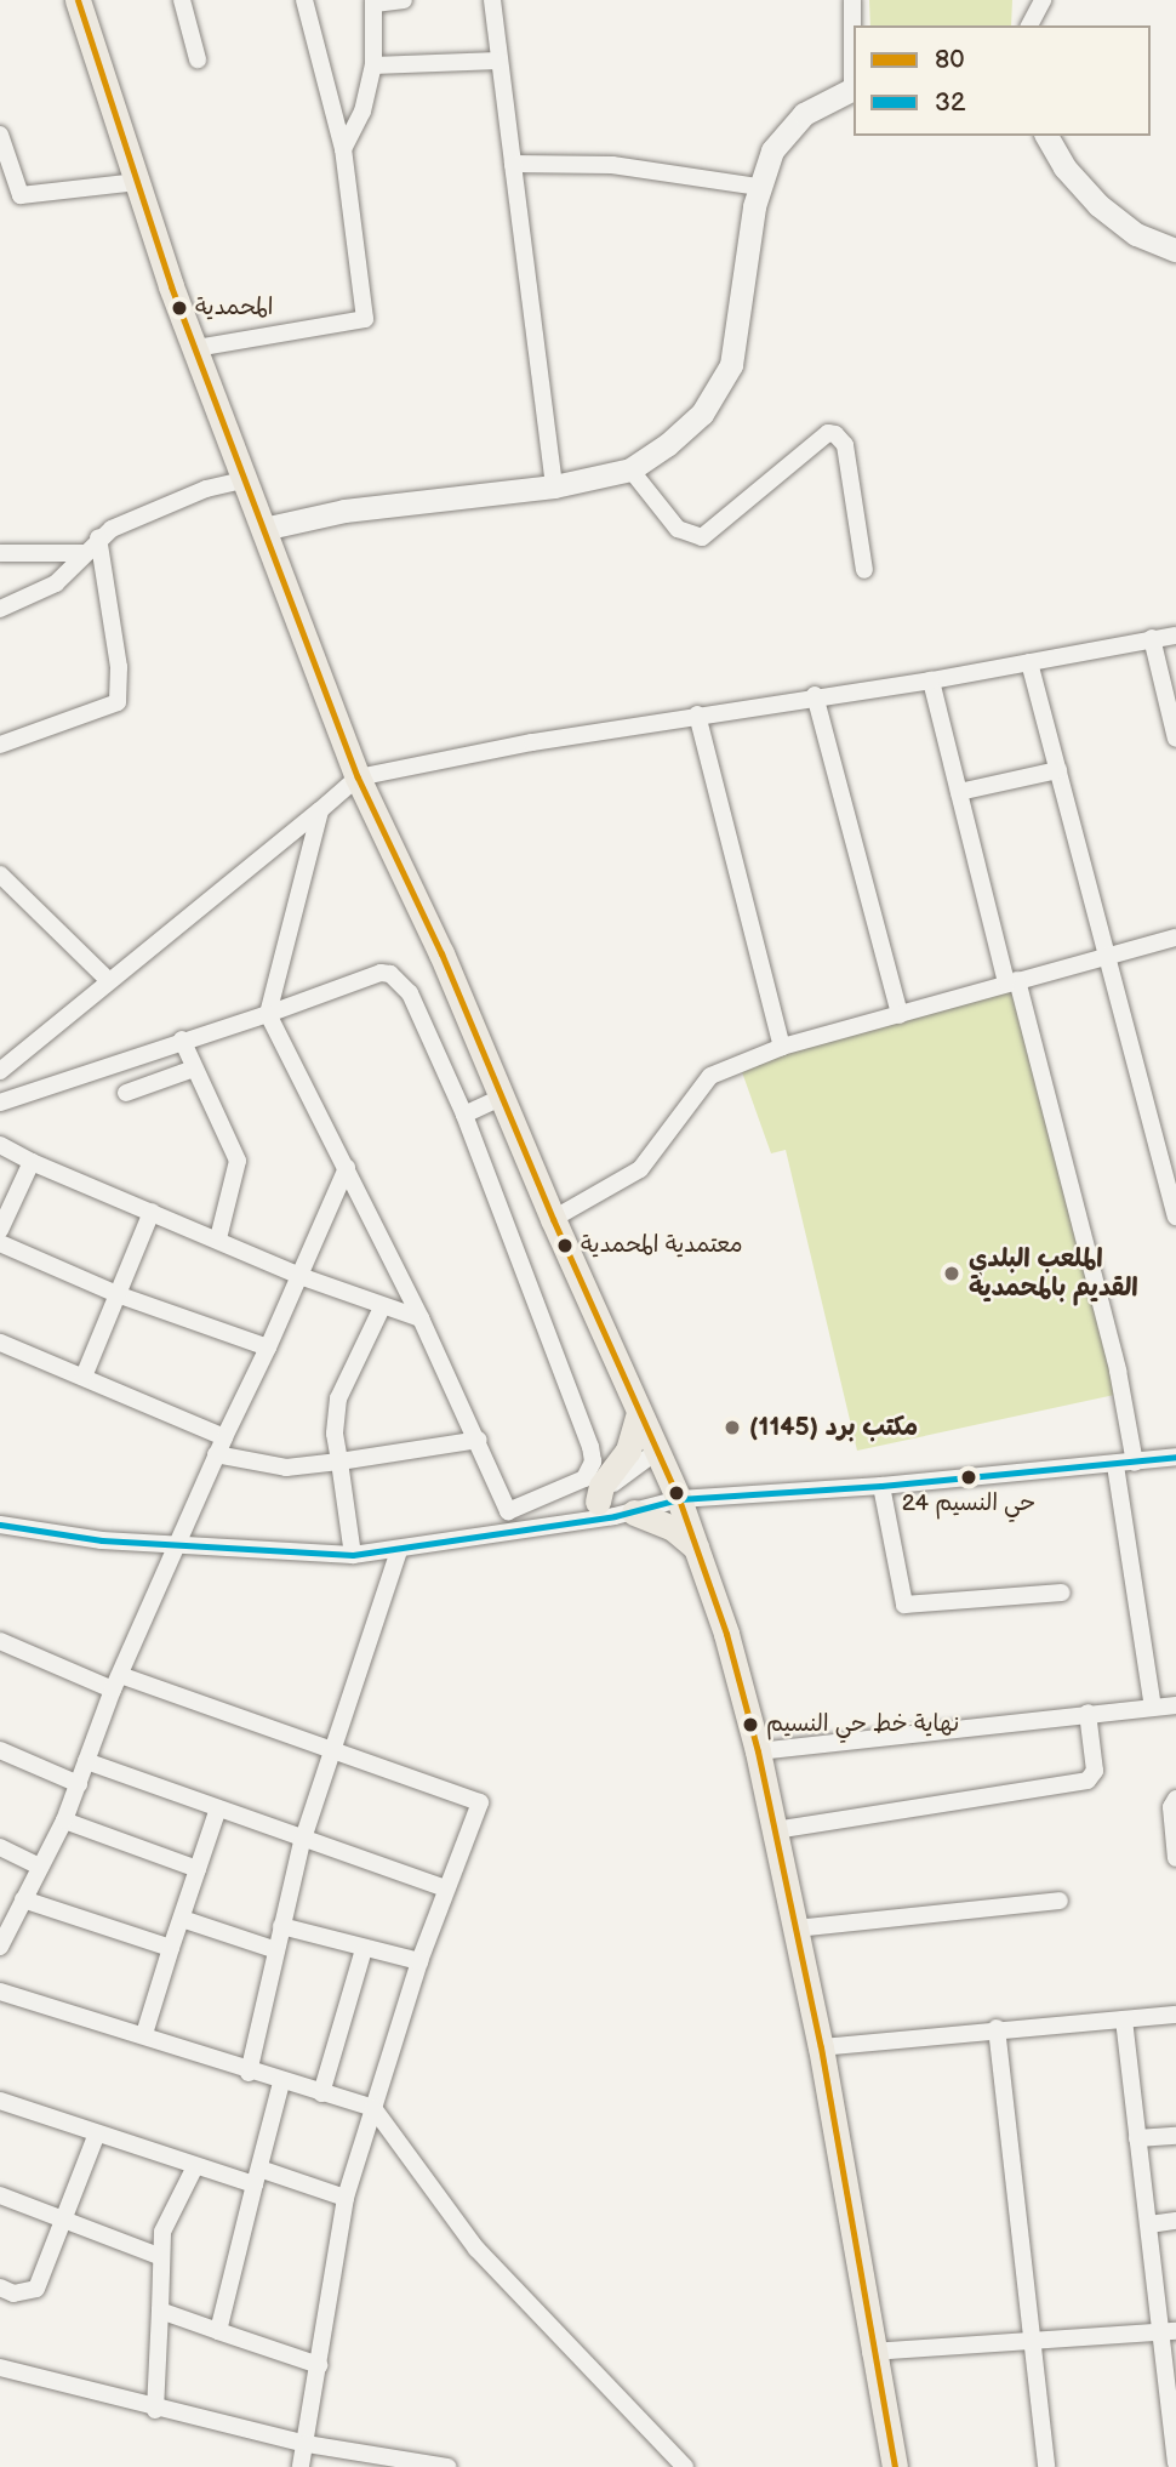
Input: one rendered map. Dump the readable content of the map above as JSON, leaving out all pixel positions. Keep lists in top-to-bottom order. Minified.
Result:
{"places":["المحمدية","معتمدية المحمدية","الملعب البلدي القديم بالمحمدية","مكتب برد (1145)","حي النسيم 24","نهاية خط حي النسيم"],"lines":["transit line 80","transit line 32"],"legend":["80","32"]}
